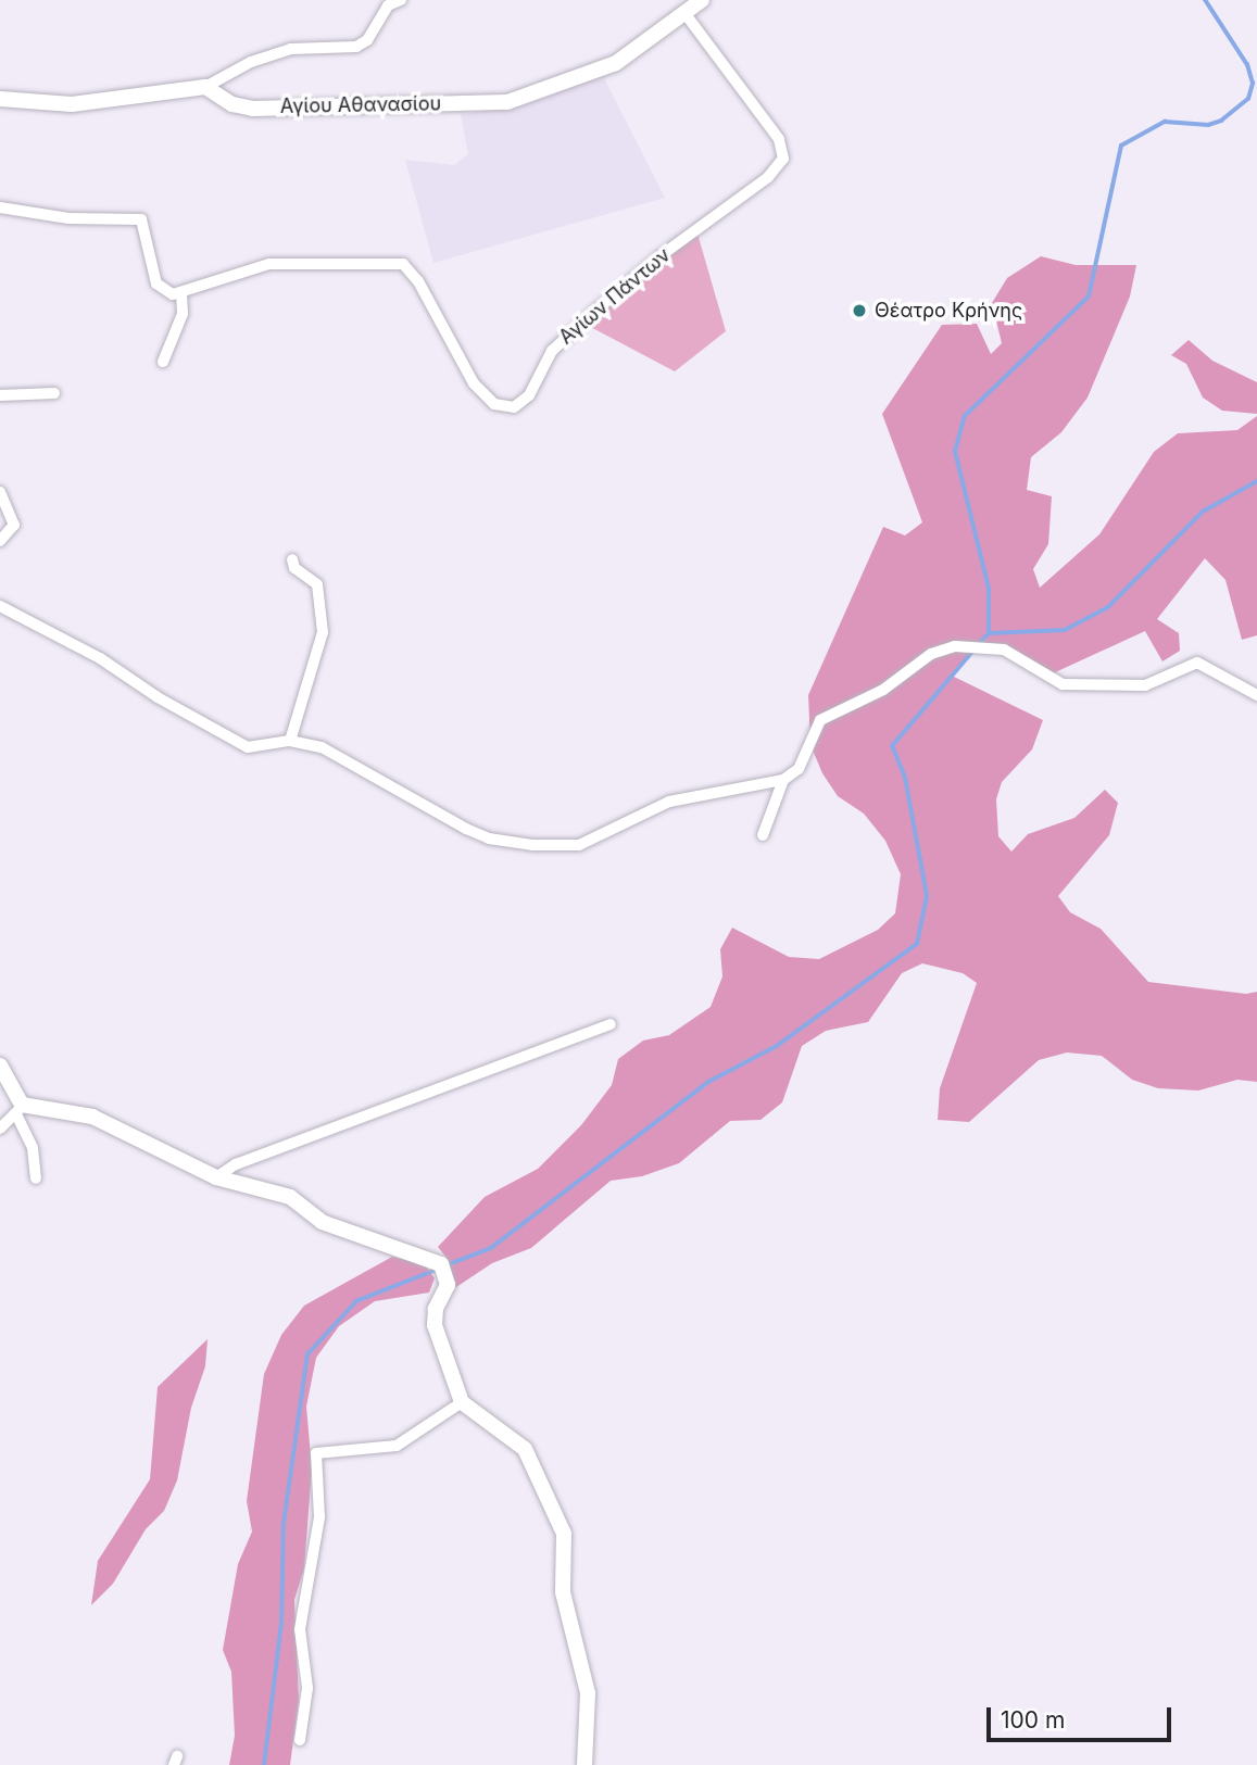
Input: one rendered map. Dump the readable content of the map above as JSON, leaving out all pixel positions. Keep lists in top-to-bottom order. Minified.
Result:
{"streets":{"street":["Αγίου Αθανασίου","Αγίων Πάντων"]},"crossings":[["Αγίου Αθανασίου","Αγίων Πάντων"]],"places":["Θέατρο Κρήνης"],"scale_bar":"100 m"}
